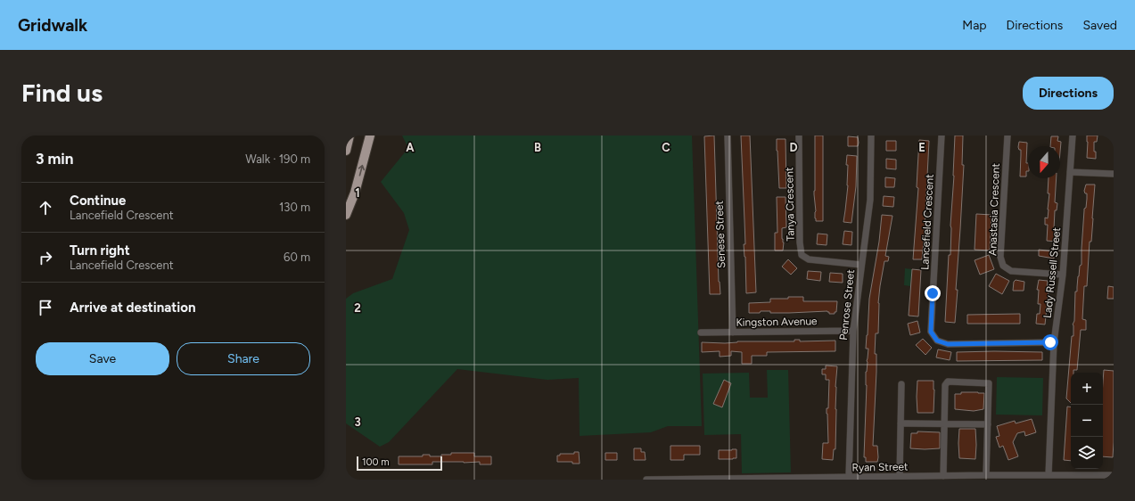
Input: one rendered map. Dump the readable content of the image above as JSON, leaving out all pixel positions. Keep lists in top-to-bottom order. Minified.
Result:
{"streets":{"street":["Tanya Crescent","Anastasia Crescent","Lancefield Crescent","Senese Street","Lady Russell Street","Penrose Street","Kingston Avenue","Ryan Street"]},"crossings":[["Tanya Crescent","Penrose Street"],["Anastasia Crescent","Lady Russell Street"],["Lancefield Crescent","Lady Russell Street"],["Senese Street","Kingston Avenue"],["Lady Russell Street","Ryan Street"],["Penrose Street","Kingston Avenue"],["Penrose Street","Ryan Street"]],"scale_bar":"100 m","north":"bottom","page":{"header":"Gridwalk","nav":["Map","Directions","Saved"],"buttons":["Directions",["Save","Share"]],"title":"Find us","heading":["3 min","Walk · 190 m"],"list":[["Continue","Lancefield Crescent","130 m"],["Turn right","Lancefield Crescent","60 m"],"Arrive at destination"],"map_buttons":["+","−"],"scale":"100 m"},"grid":{"columns":["A","B","C","D","E"],"rows":["1","2","3"]}}
